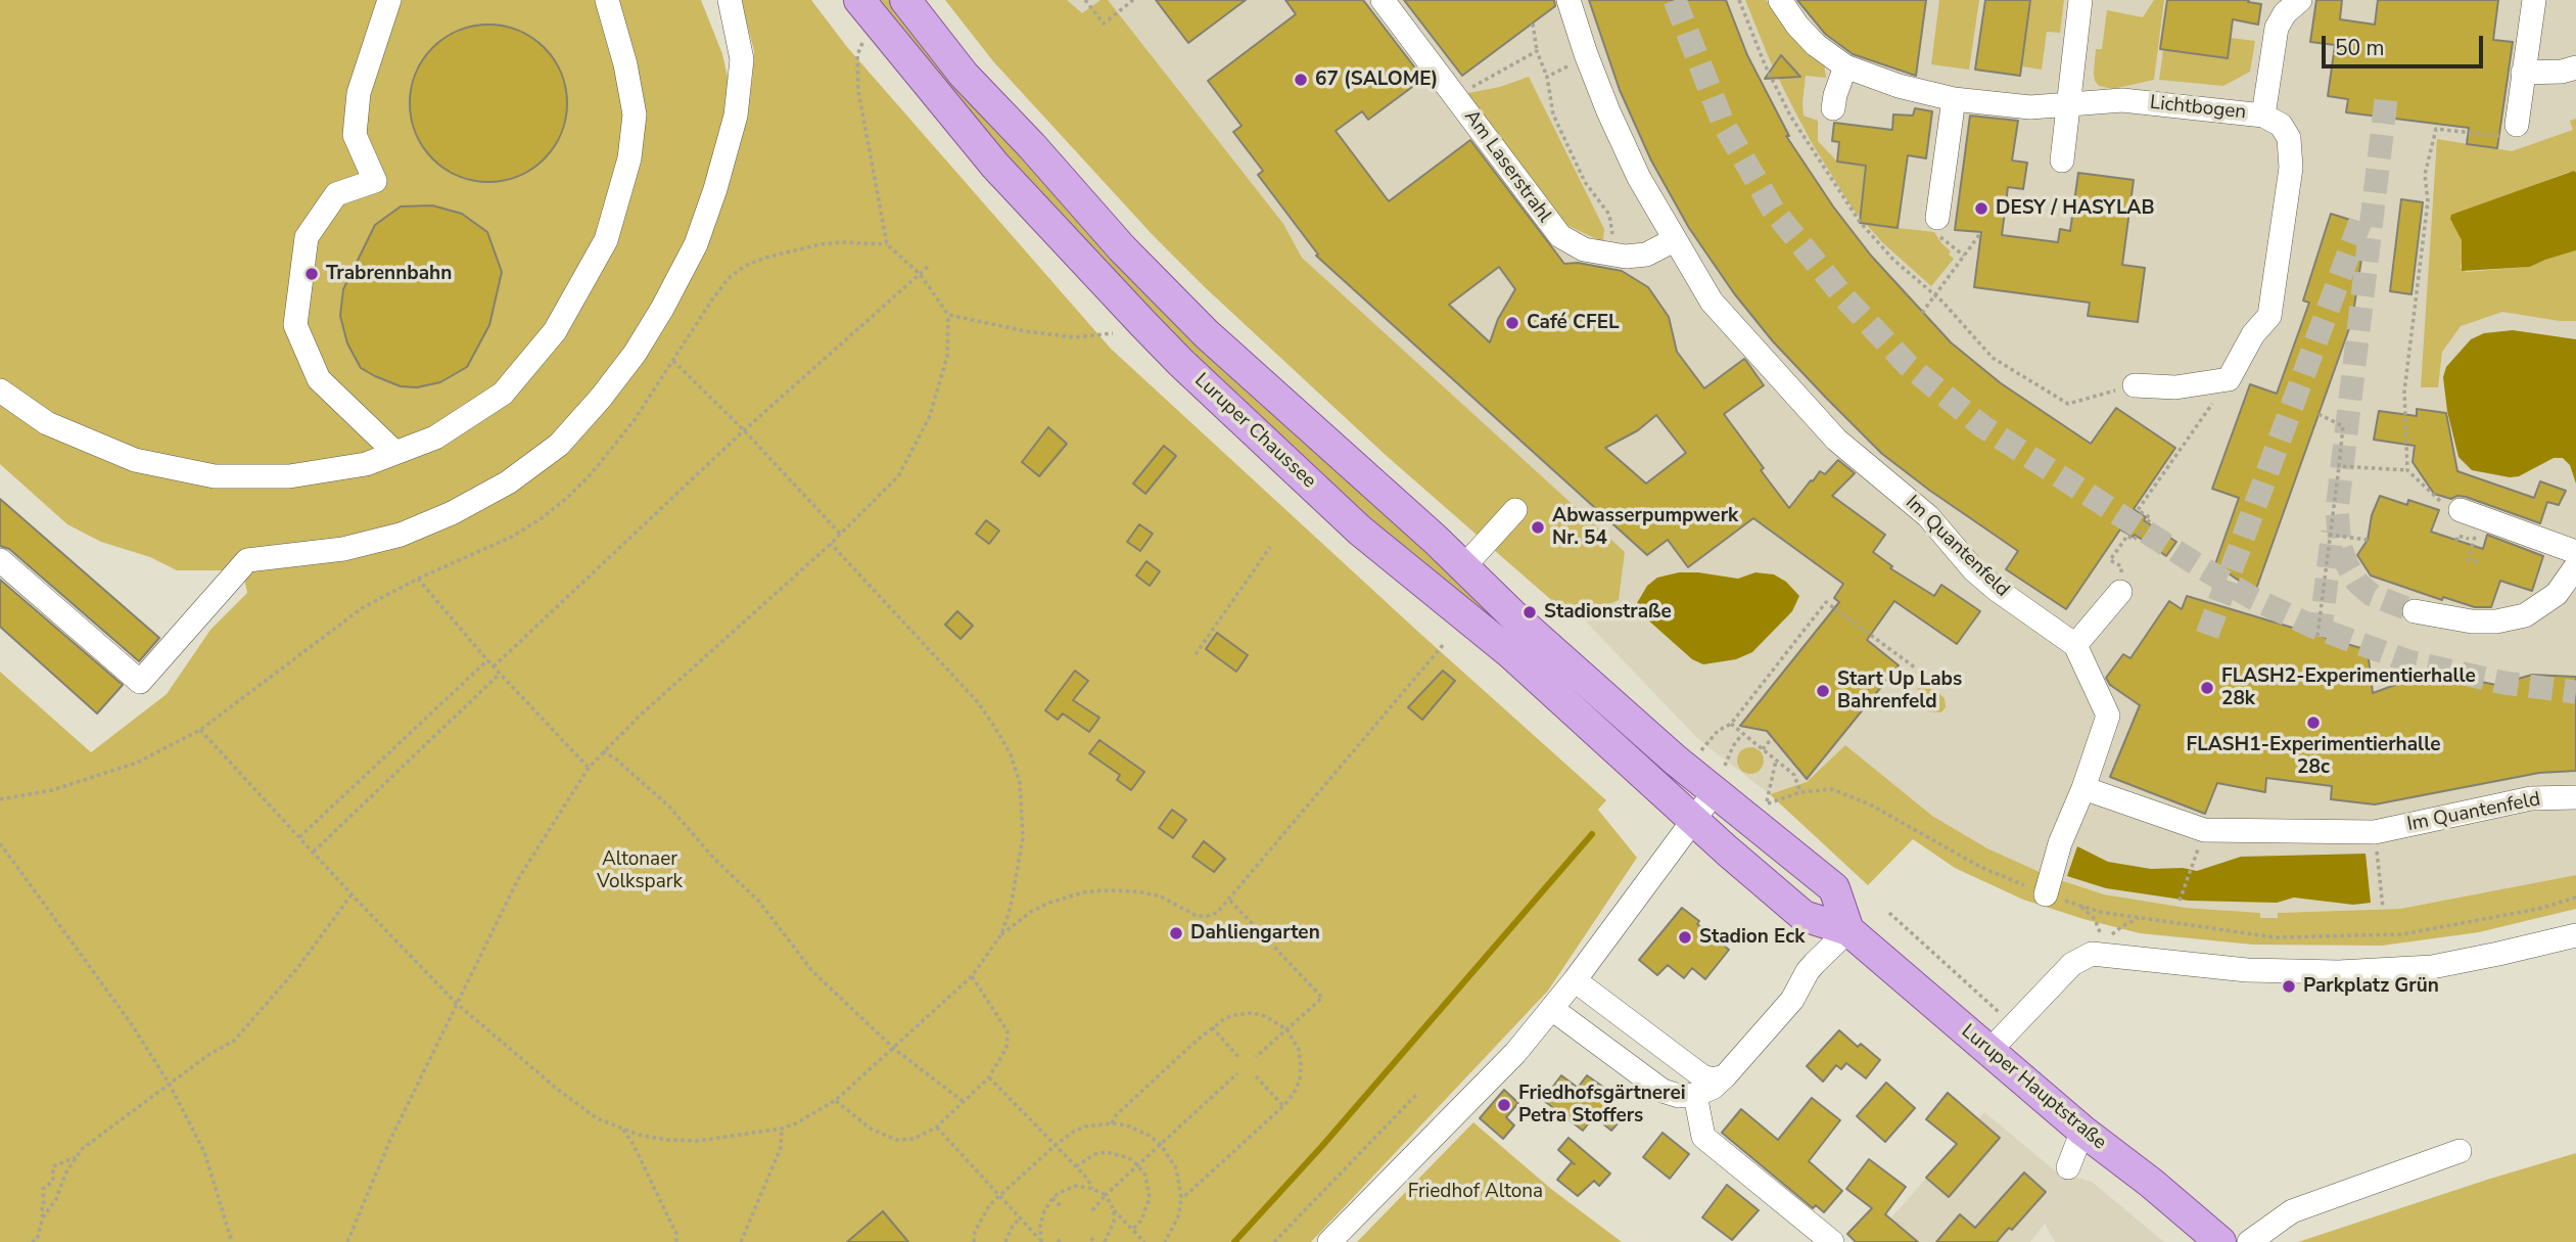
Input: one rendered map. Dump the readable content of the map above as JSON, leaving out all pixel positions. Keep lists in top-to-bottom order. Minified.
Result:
{"streets":{"main road":["Luruper Chaussee","Luruper Hauptstraße"],"street":["Lichtbogen","Am Laserstrahl","Im Quantenfeld"]},"crossings":[["Am Laserstrahl","Im Quantenfeld"],["Luruper Chaussee","Luruper Hauptstraße"]],"parks":["Altonaer Volkspark","Friedhof Altona"],"places":["67 (SALOME)","DESY / HASYLAB","Trabrennbahn","Café CFEL","Abwasserpumpwerk Nr. 54","Stadionstraße","FLASH2-Experimentierhalle 28k","Start Up Labs Bahrenfeld","FLASH1-Experimentierhalle 28c","Dahliengarten","Stadion Eck","Parkplatz Grün","Friedhofsgärtnerei Petra Stoffers"],"scale_bar":"50 m"}
